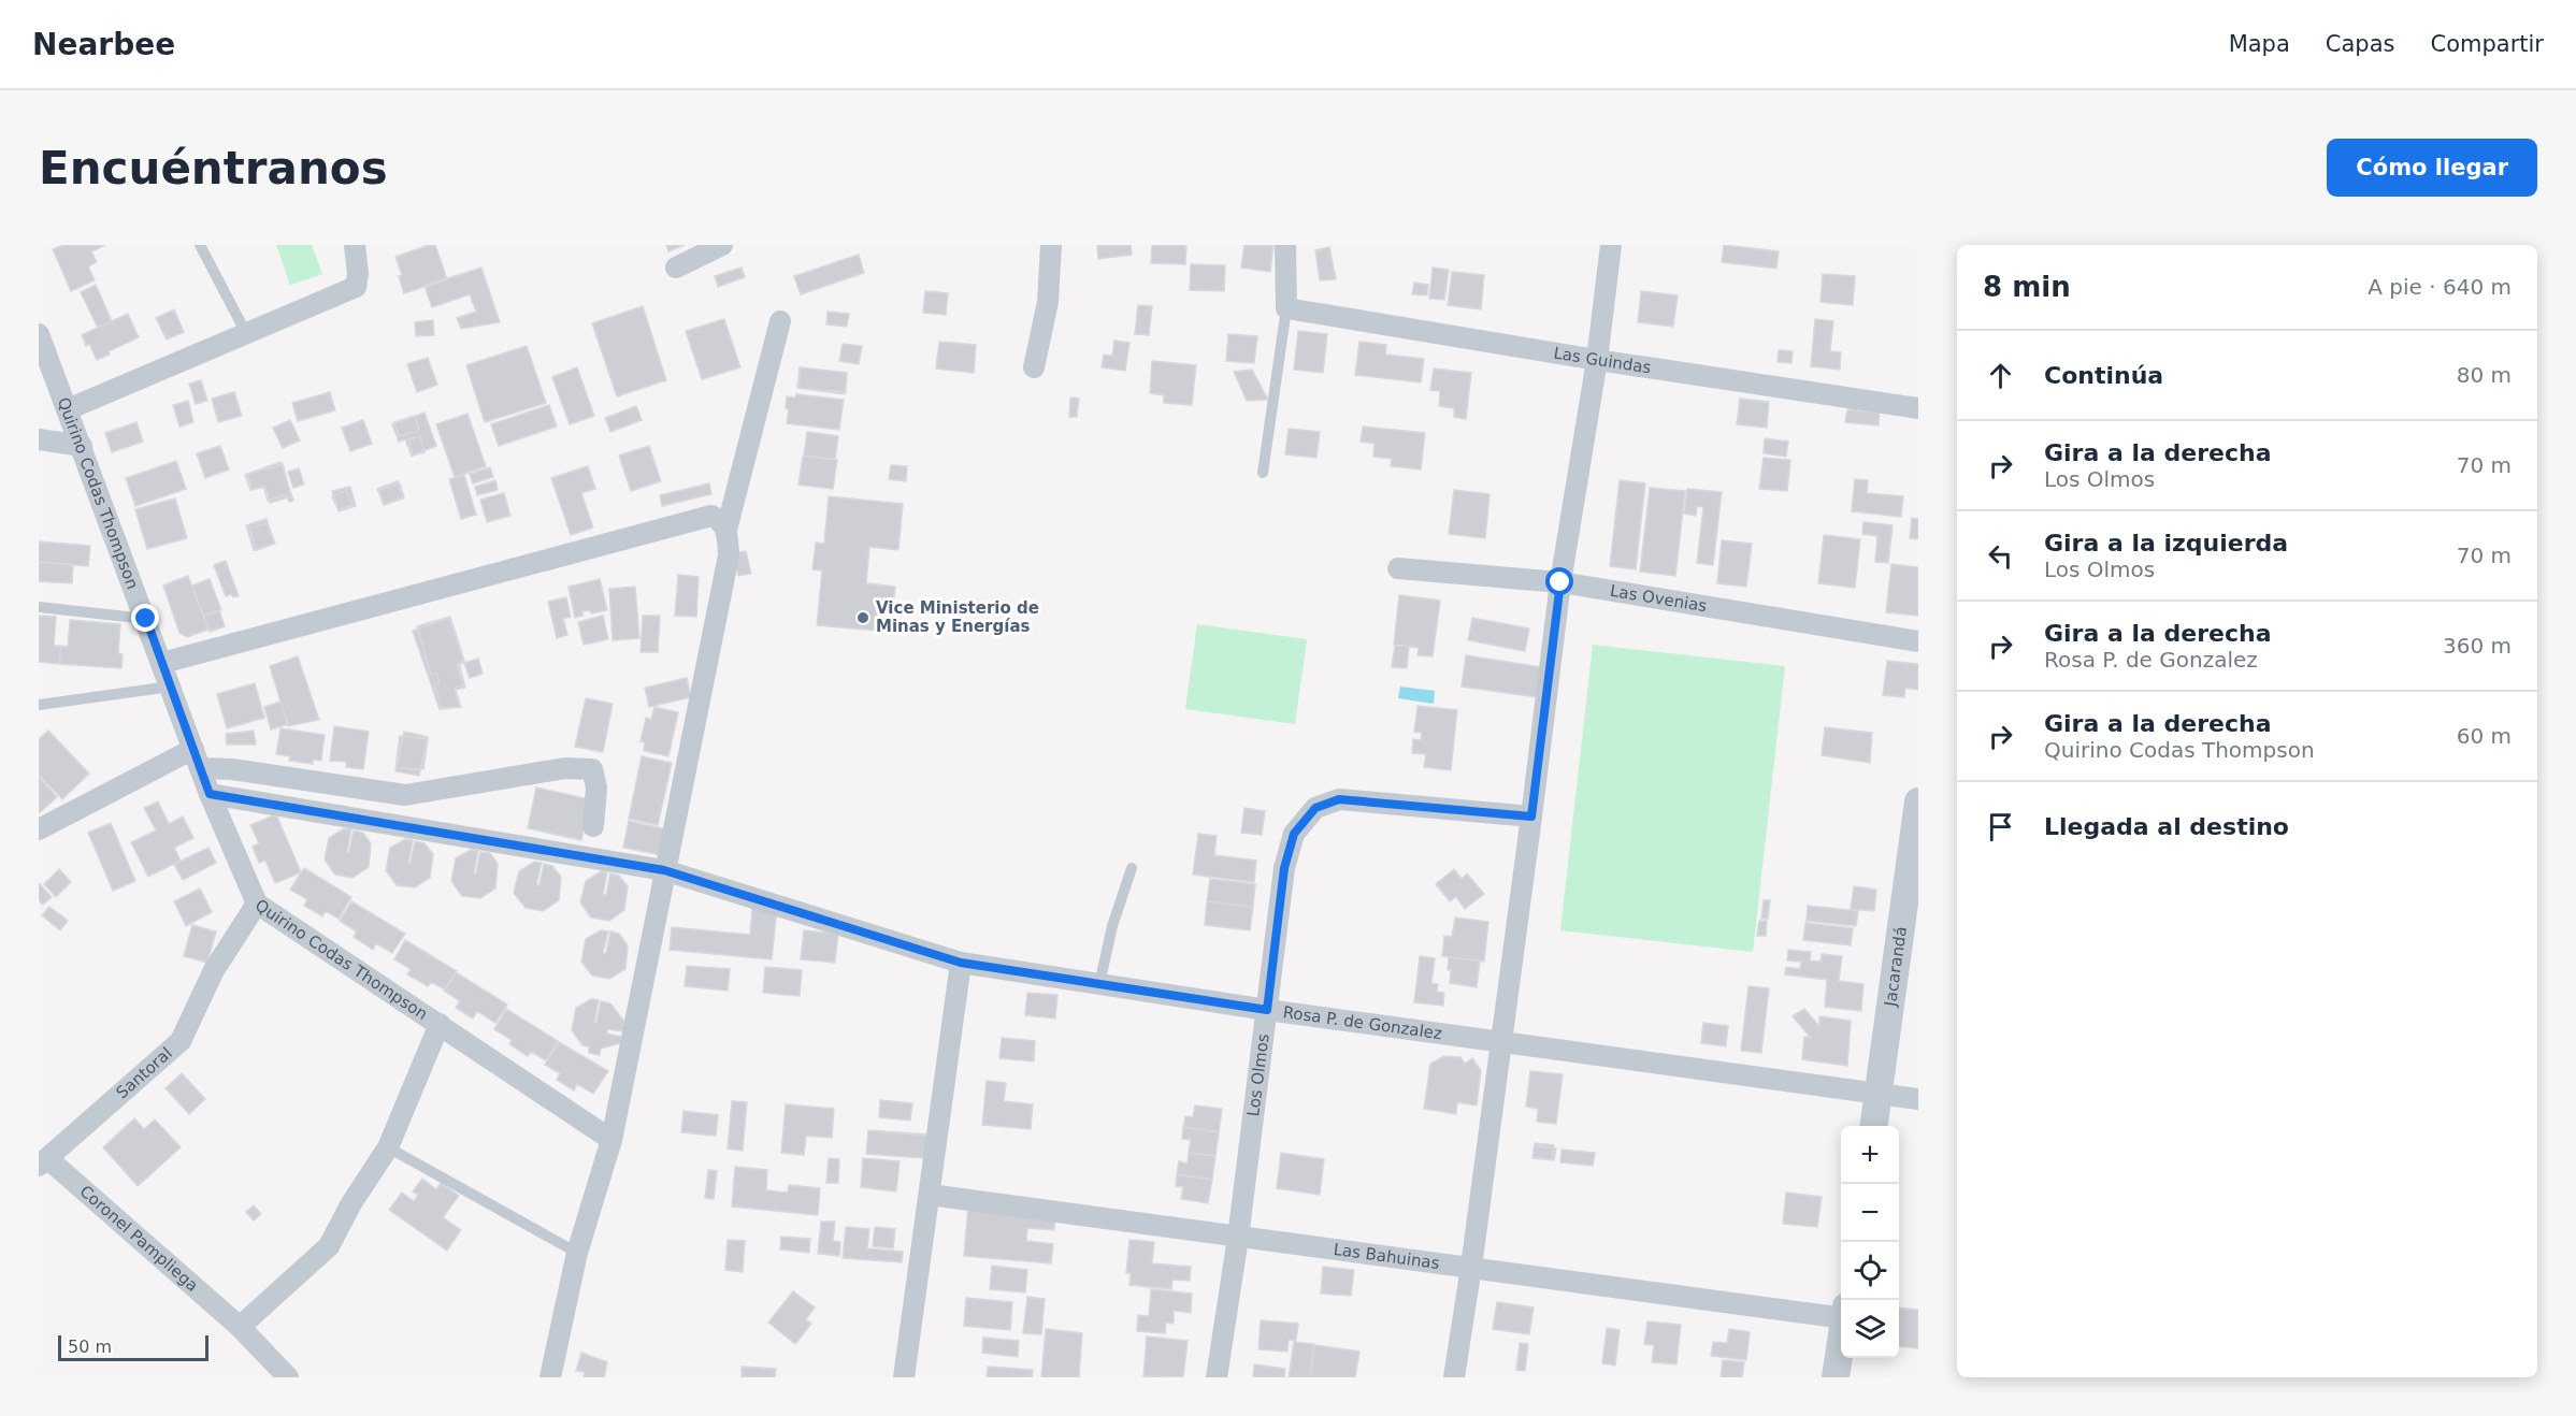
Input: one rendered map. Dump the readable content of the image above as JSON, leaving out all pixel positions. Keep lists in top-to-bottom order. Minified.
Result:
{"streets":{"street":["Las Guindas","Quirino Codas Thompson","Las Ovenias","Jacarandá","Rosa P. de Gonzalez","Santoral","Los Olmos","Coronel Pampliega","Las Bahuinas"]},"crossings":[["Quirino Codas Thompson","Rosa P. de Gonzalez"],["Quirino Codas Thompson","Santoral"],["Jacarandá","Rosa P. de Gonzalez"],["Rosa P. de Gonzalez","Los Olmos"],["Santoral","Coronel Pampliega"],["Los Olmos","Las Bahuinas"]],"places":["Vice Ministerio de Minas y Energías"],"scale_bar":"50 m","page":{"header":"Nearbee","nav":["Mapa","Capas","Compartir"],"buttons":"Cómo llegar","title":"Encuéntranos","heading":["8 min","A pie · 640 m"],"list":[["Continúa","80 m"],["Gira a la derecha","Los Olmos","70 m"],["Gira a la izquierda","Los Olmos","70 m"],["Gira a la derecha","Rosa P. de Gonzalez","360 m"],["Gira a la derecha","Quirino Codas Thompson","60 m"],"Llegada al destino"],"map_buttons":["+","−"],"scale":"50 m"}}
